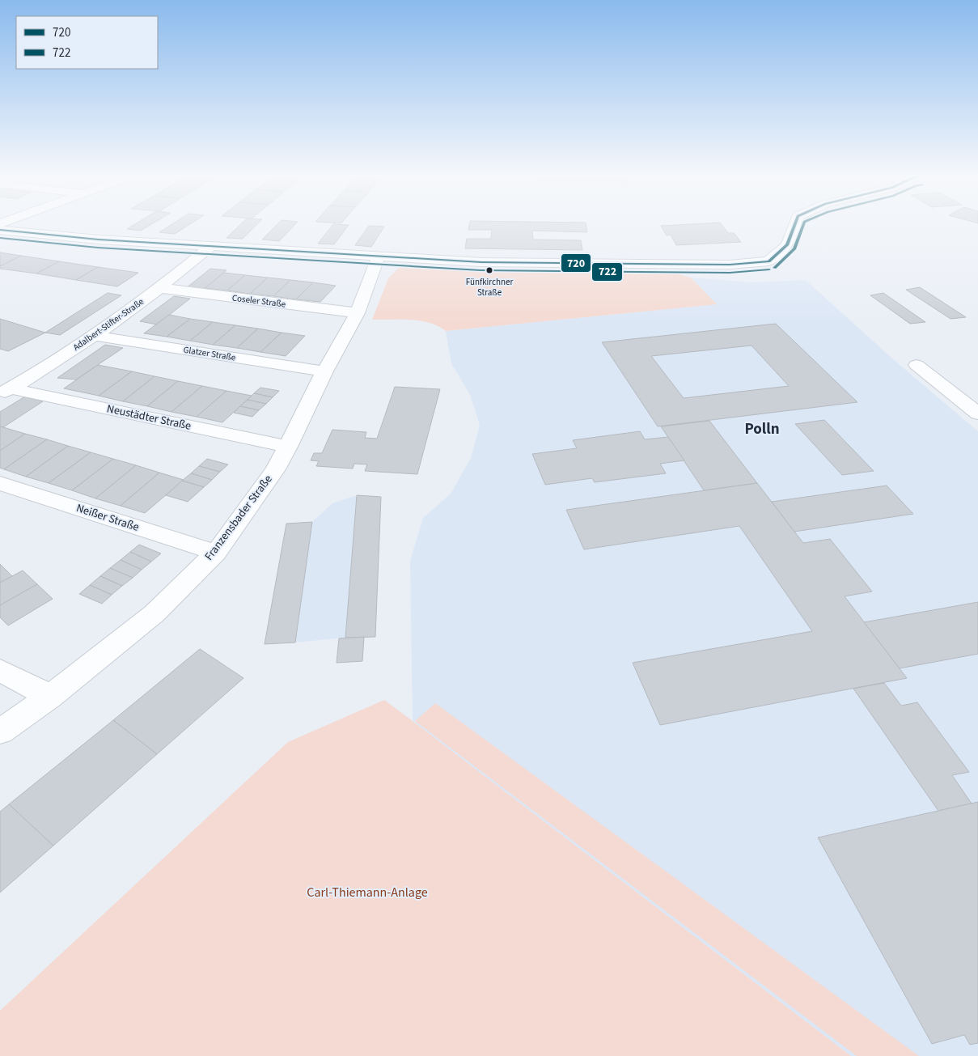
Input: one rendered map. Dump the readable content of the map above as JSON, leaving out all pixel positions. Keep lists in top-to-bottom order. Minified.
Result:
{"streets":{"street":["Coseler Straße","Adalbert-Stifter-Straße","Glatzer Straße","Neustädter Straße","Neißer Straße","Franzensbader Straße"]},"crossings":[["Coseler Straße","Adalbert-Stifter-Straße"],["Coseler Straße","Franzensbader Straße"],["Adalbert-Stifter-Straße","Glatzer Straße"],["Adalbert-Stifter-Straße","Neustädter Straße"],["Glatzer Straße","Franzensbader Straße"],["Neustädter Straße","Franzensbader Straße"],["Neißer Straße","Franzensbader Straße"]],"districts":["Polln"],"parks":["Carl-Thiemann-Anlage"],"places":["Fünfkirchner Straße"],"lines":["transit line 720","transit line 722"],"legend":["720","722"]}
